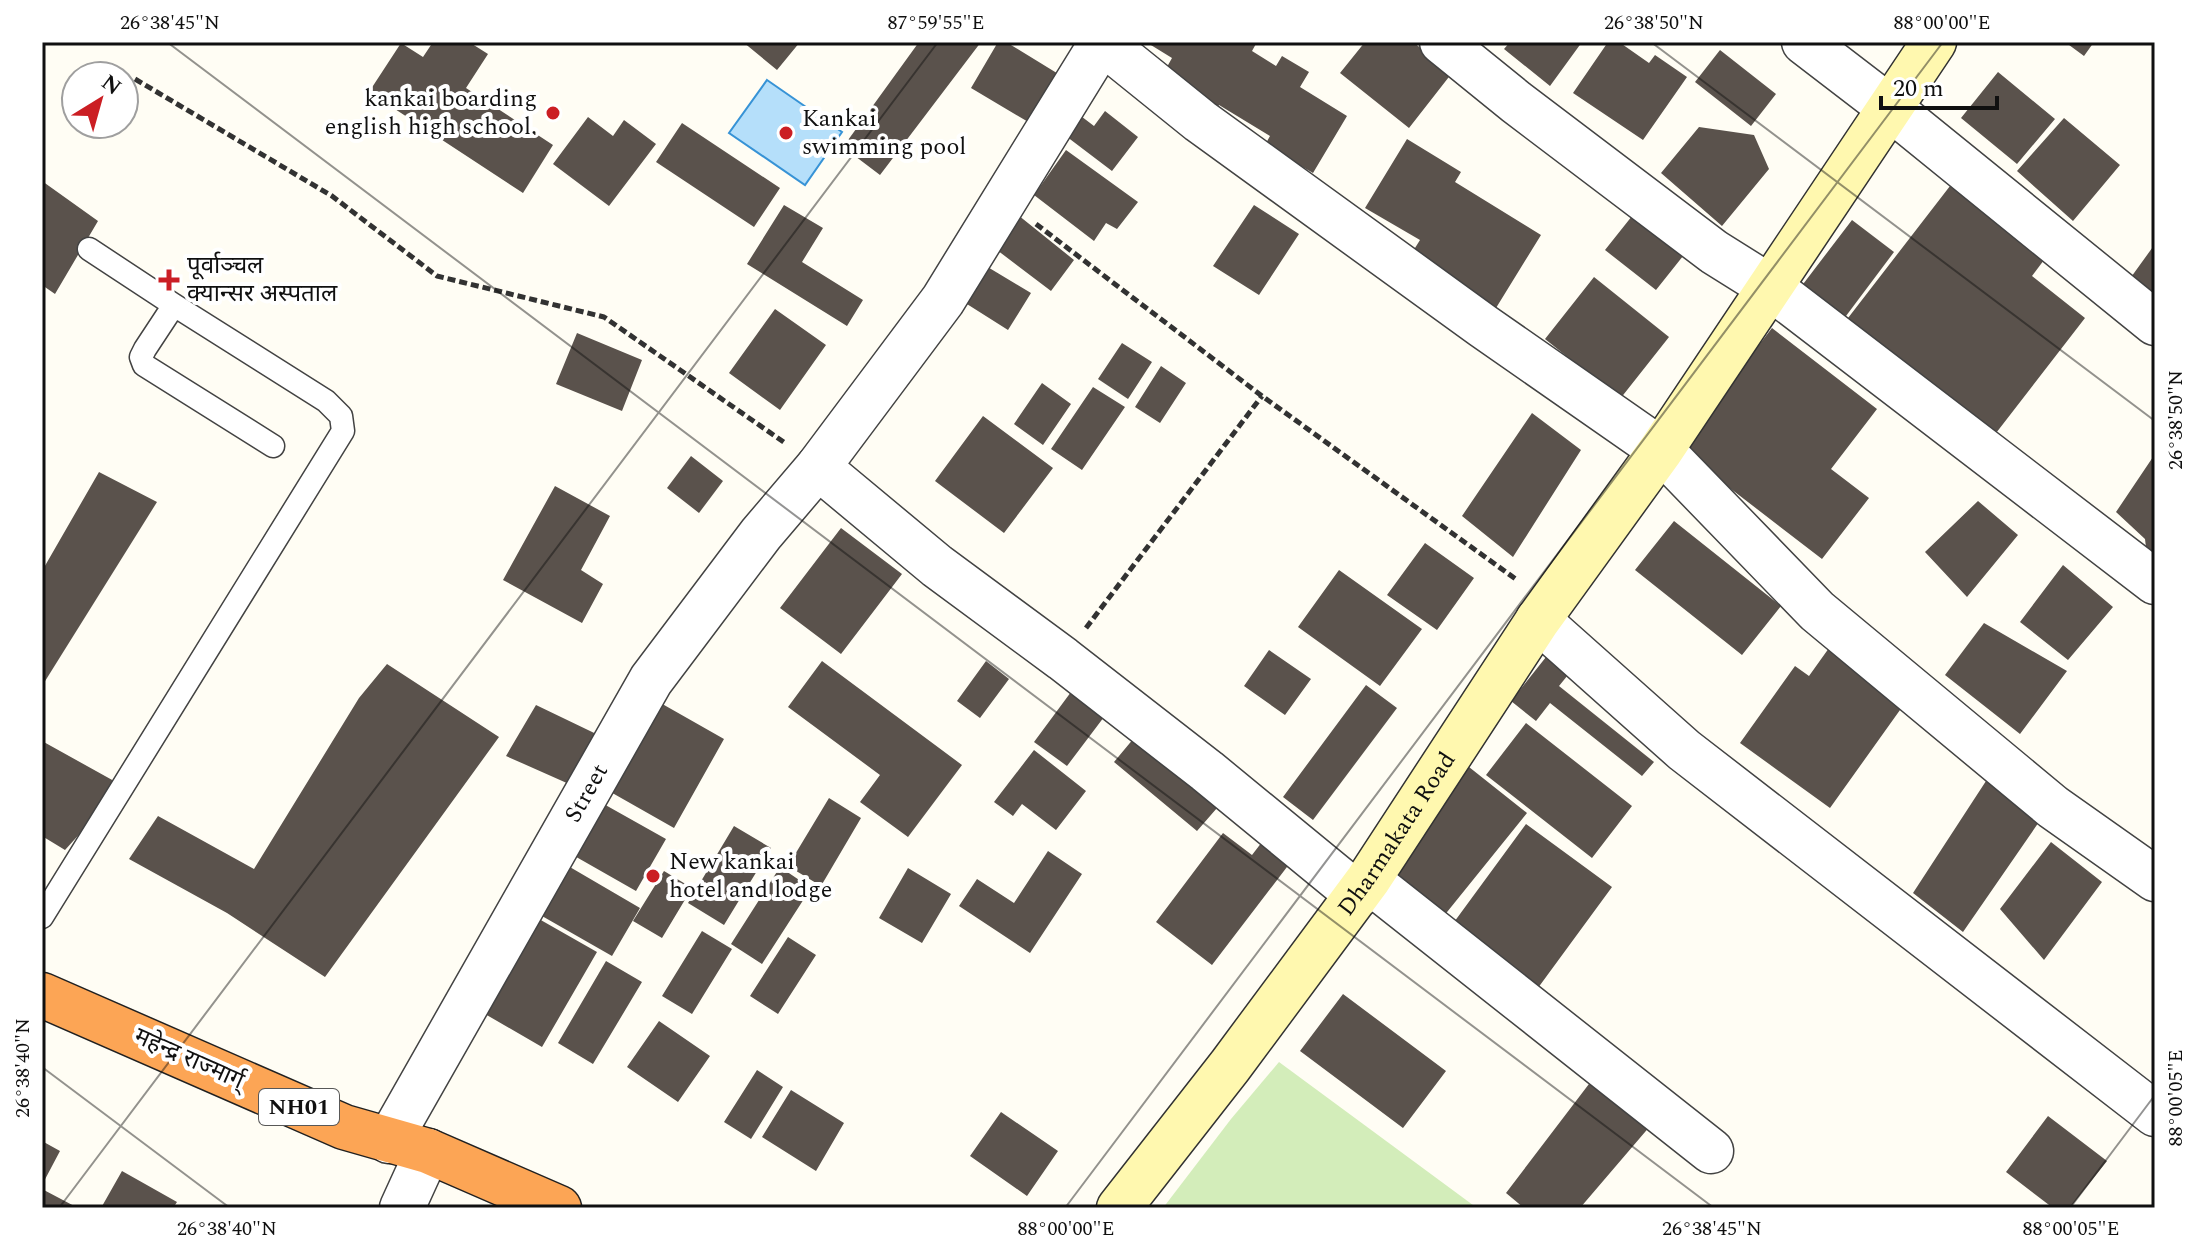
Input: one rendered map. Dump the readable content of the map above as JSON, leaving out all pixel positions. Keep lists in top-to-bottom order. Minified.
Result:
{"streets":{"highway":["महेन्द्र राज्मार्ग्","NH01"],"street":["Street","Dharmakata Road"]},"crossings":[["Street","महेन्द्र राज्मार्ग्"]],"places":{"other":["kankai boarding english high school.","Kankai swimming pool","New kankai hotel and lodge"],"health":["पूर्वाञ्चल क्यान्सर अस्पताल"]},"scale_bar":"20 m","north":"top right","coordinates":["26°38'45\"N","87°59'55\"E","26°38'50\"N","88°00'00\"E","26°38'40\"N","88°00'05\"E"]}
